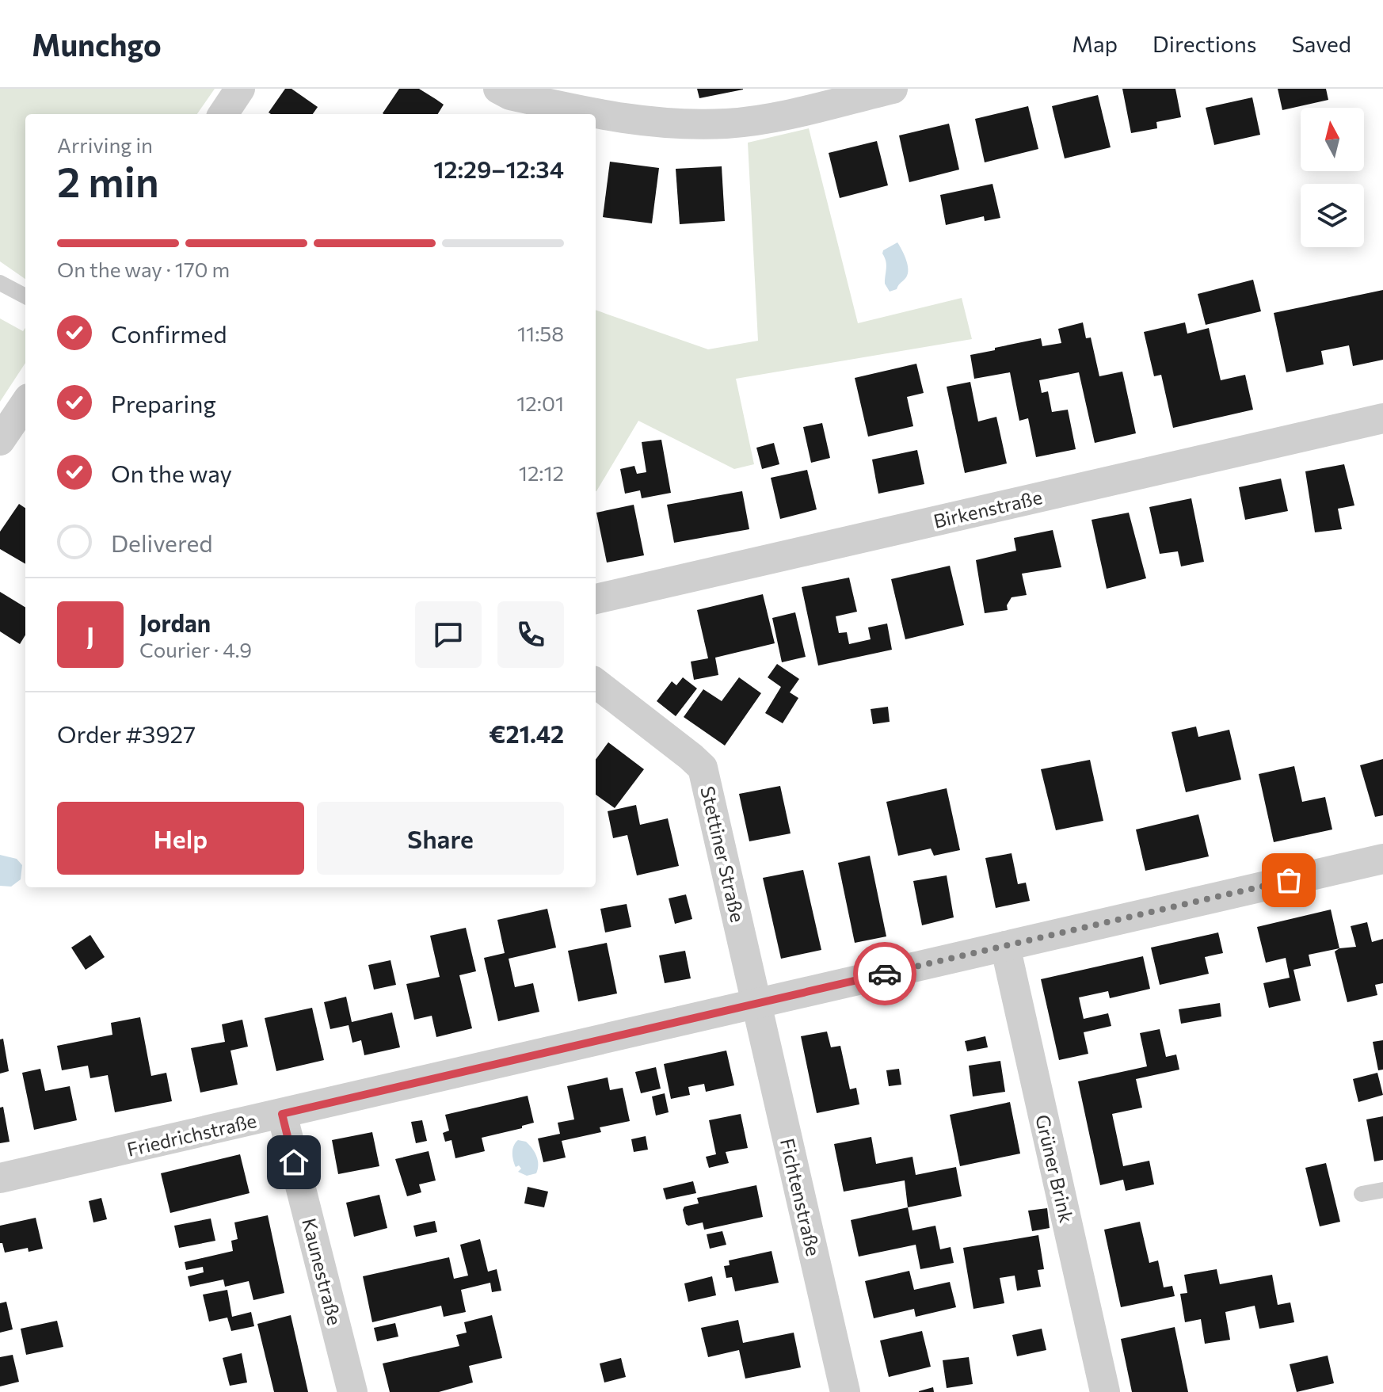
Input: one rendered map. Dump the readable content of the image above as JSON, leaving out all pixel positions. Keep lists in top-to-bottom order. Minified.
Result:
{"streets":{"street":["Birkenstraße","Stettiner Straße","Friedrichstraße","Grüner Brink","Fichtenstraße","Kaunestraße"]},"crossings":[["Stettiner Straße","Friedrichstraße"],["Stettiner Straße","Fichtenstraße"],["Friedrichstraße","Grüner Brink"],["Friedrichstraße","Fichtenstraße"],["Friedrichstraße","Kaunestraße"]],"north":"top","page":{"header":"Munchgo","nav":["Map","Directions","Saved"],"heading":["2 min","Arriving in","12:29–12:34"],"panel":["Jordan","Courier · 4.9","Order #3927","€21.42"],"bar":"On the way · 170 m","list":[["Confirmed","11:58"],["Preparing","12:01"],["On the way","12:12"],"Delivered"],"round":"J","buttons":["Help","Share"]}}
